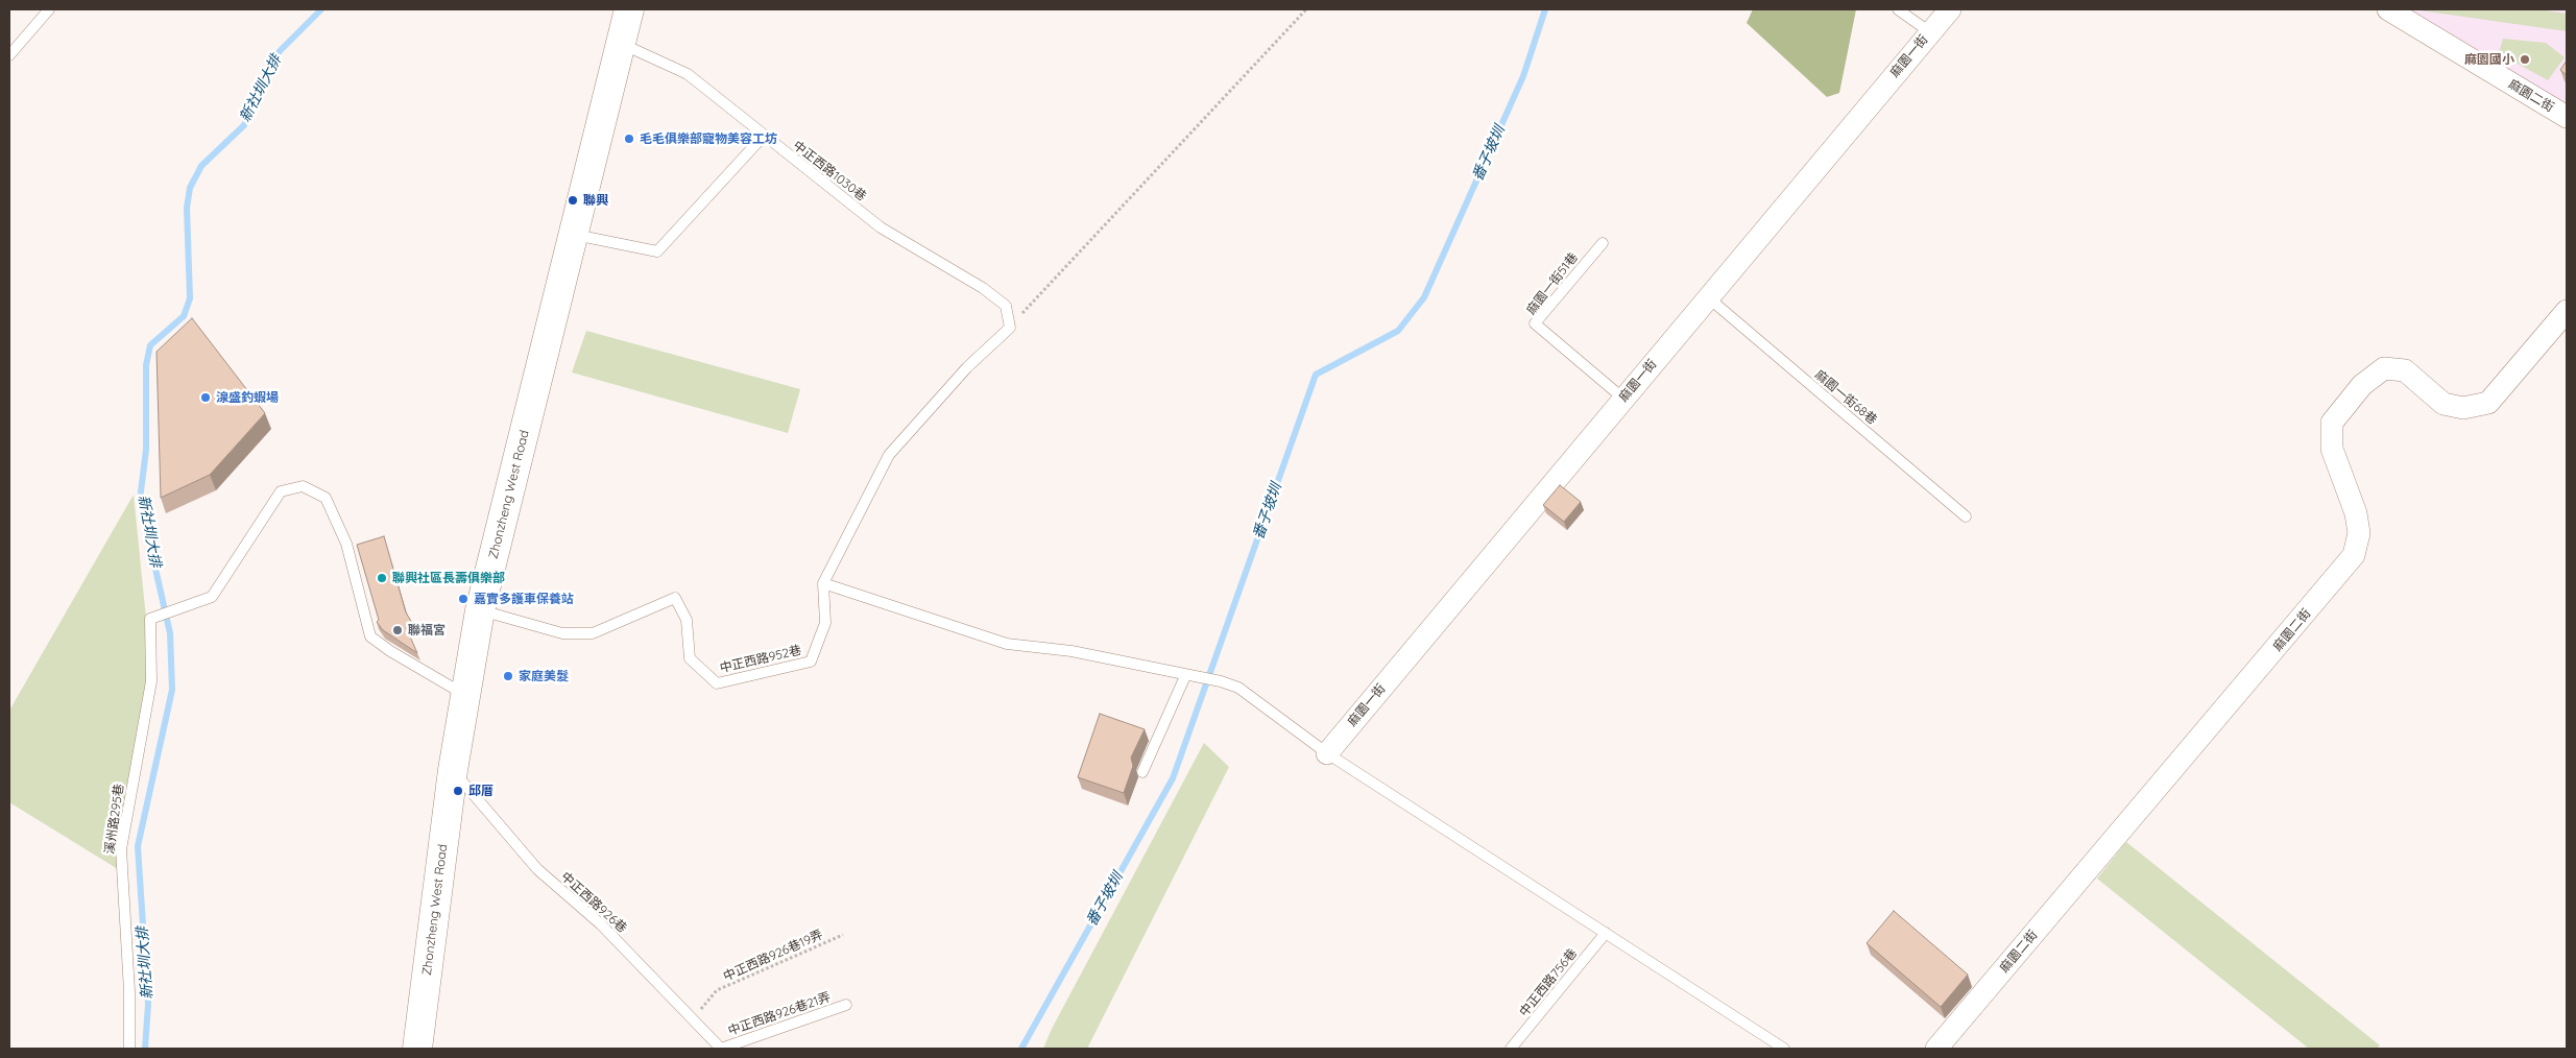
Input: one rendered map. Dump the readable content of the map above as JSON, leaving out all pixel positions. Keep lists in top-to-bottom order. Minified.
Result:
{"streets":{"main road":["Zhonzheng West Road"],"street":["麻園一街","麻園二街"],"lane":["中正西路1030巷","麻園一街51巷","麻園一街68巷","中正西路952巷","溪州路295巷","中正西路926巷","中正西路756巷","中正西路926巷21弄"],"path":["中正西路926巷19弄"]},"crossings":[["麻園一街","麻園一街51巷"],["麻園一街","麻園一街68巷"],["中正西路1030巷","Zhonzheng West Road"],["中正西路1030巷","中正西路952巷"],["Zhonzheng West Road","中正西路952巷"],["Zhonzheng West Road","溪州路295巷"],["Zhonzheng West Road","中正西路926巷"],["中正西路926巷","中正西路926巷19弄"],["中正西路926巷","中正西路926巷21弄"]],"water":["新社圳大排","番子坡圳"],"places":["麻園國小","毛毛俱樂部寵物美容工坊","聯興","湶盛釣蝦場","聯興社區長壽俱樂部","嘉實多護車保養站","聯福宮","家庭美髮","邱厝"]}
